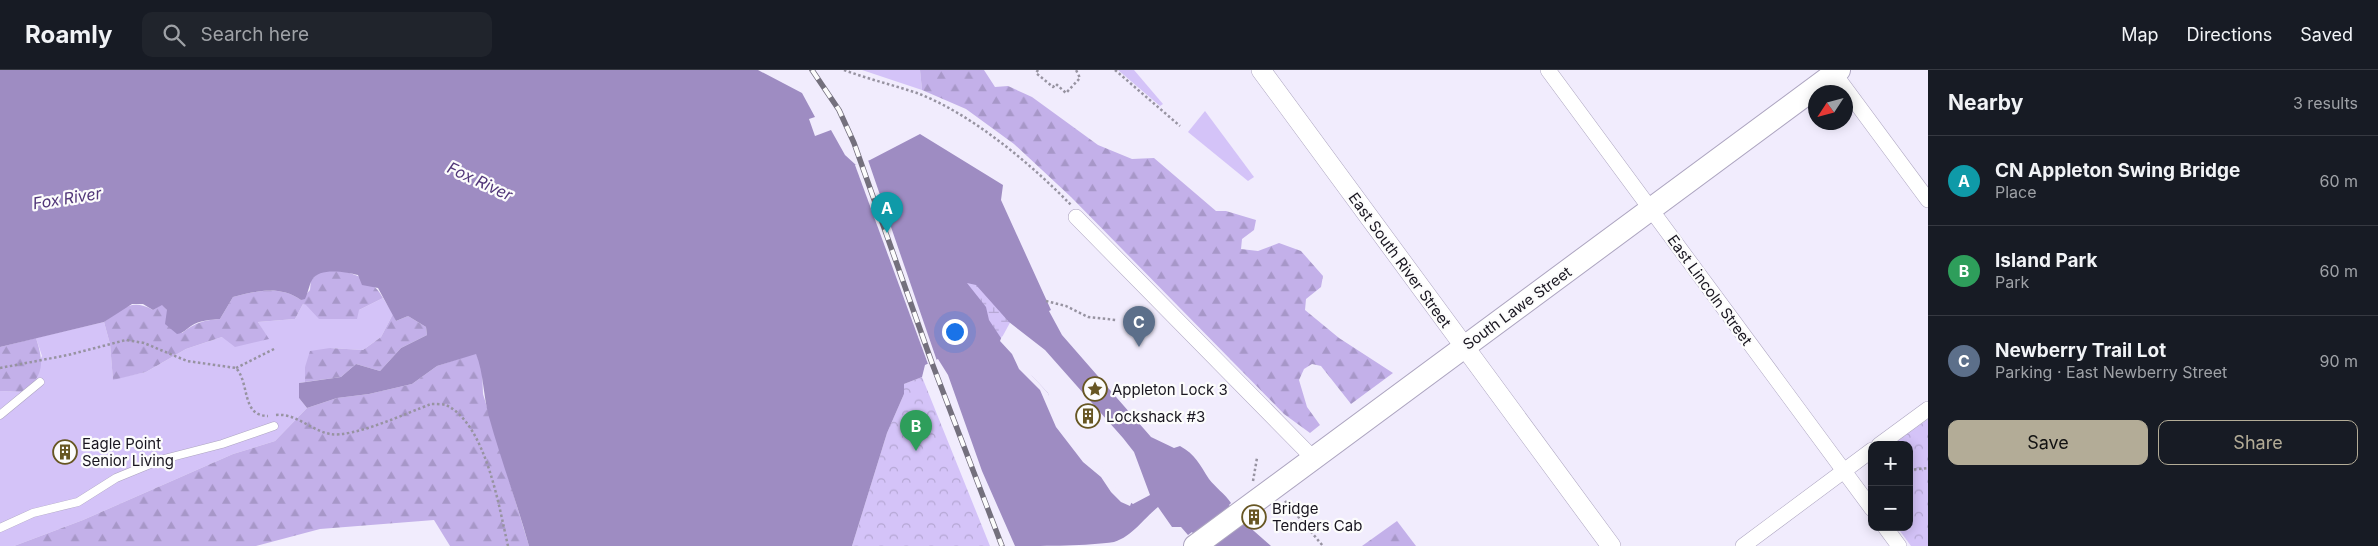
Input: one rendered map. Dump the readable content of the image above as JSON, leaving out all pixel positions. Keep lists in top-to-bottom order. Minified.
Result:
{"streets":{"main road":["South Lawe Street"],"street":["East South River Street","East Lincoln Street"]},"crossings":[["East South River Street","South Lawe Street"],["East Lincoln Street","South Lawe Street"]],"water":["Fox River"],"places":{"place":["Appleton Lock 3"],"building":["Lockshack #3","Eagle Point Senior Living","Bridge Tenders Cab"]},"north":"bottom left","page":{"header":"Roamly","search":"Search here","nav":["Map","Directions","Saved"],"heading":["Nearby","3 results"],"list":[{"mark":"A","name":"CN Appleton Swing Bridge","note":"Place","value":"60 m"},{"mark":"B","name":"Island Park","note":"Park","value":"60 m"},{"mark":"C","name":"Newberry Trail Lot","note":"Parking · East Newberry Street","value":"90 m"}],"pins":["A","C","B"],"buttons":["Save","Share"],"map_buttons":["+","−"]}}
